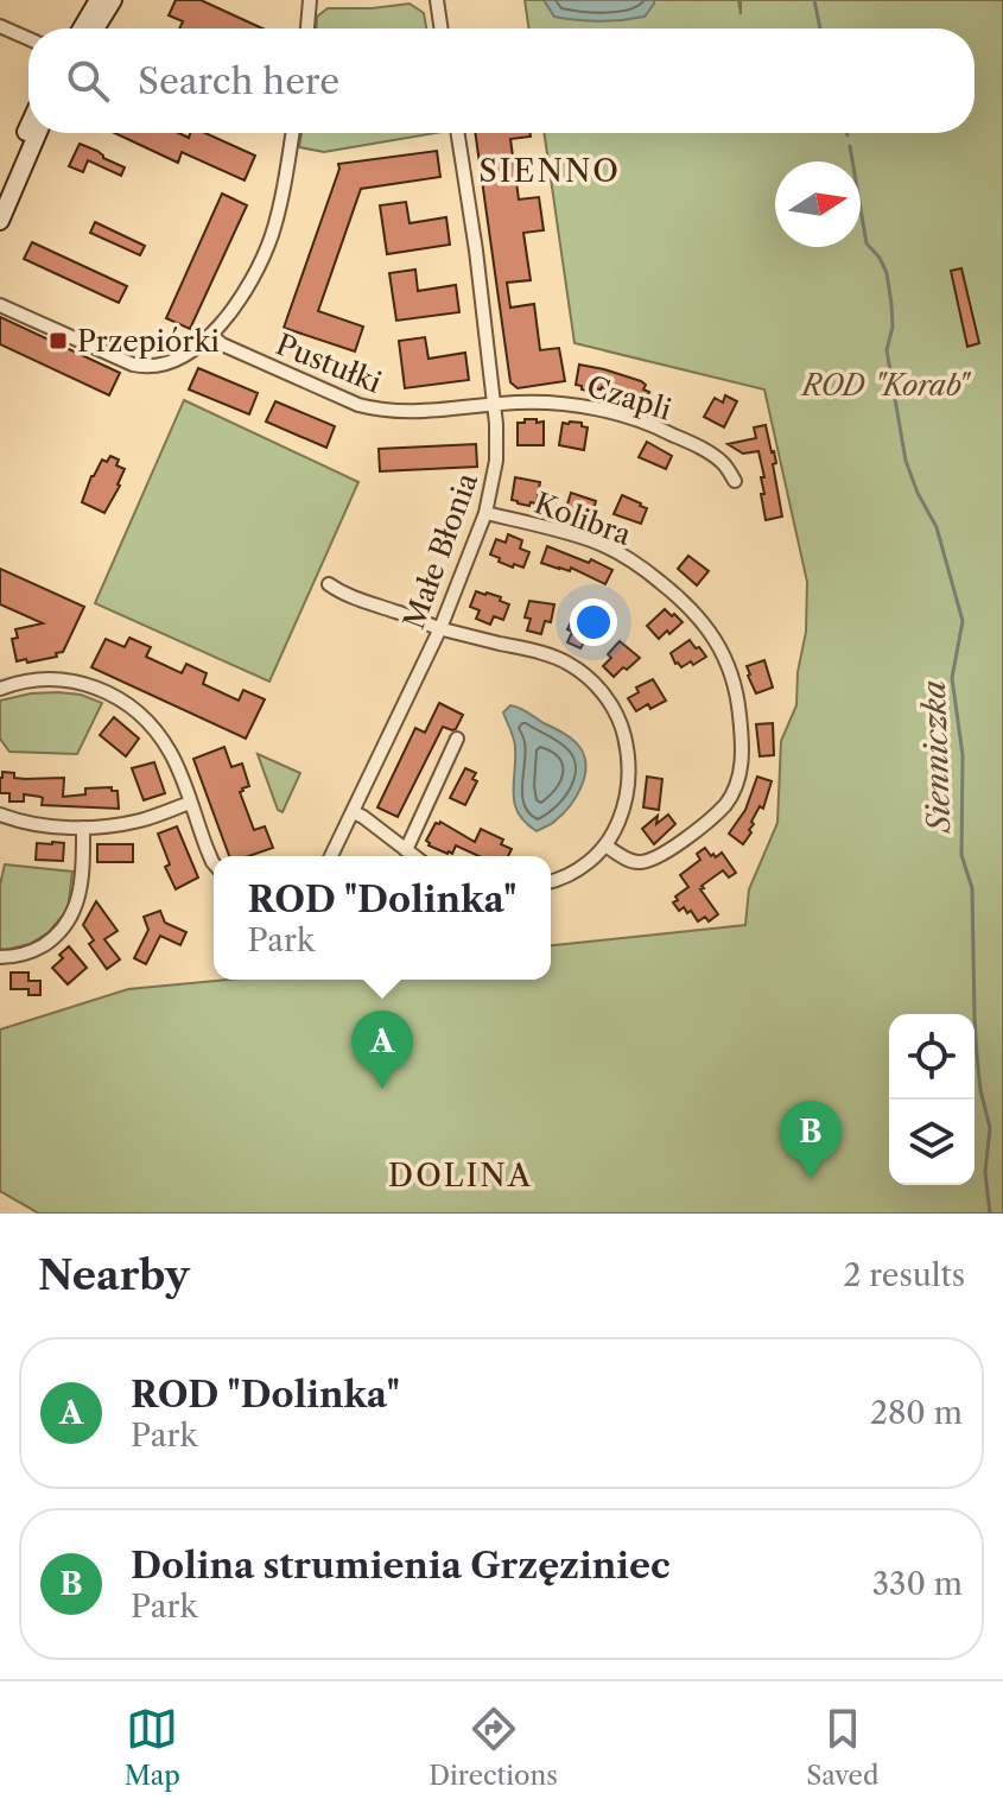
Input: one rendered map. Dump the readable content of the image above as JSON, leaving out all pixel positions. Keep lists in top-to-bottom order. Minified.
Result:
{"streets":{"street":["Pustułki","Czapli","Kolibra","Małe Błonia"]},"crossings":[["Pustułki","Czapli"],["Pustułki","Małe Błonia"],["Czapli","Małe Błonia"],["Kolibra","Małe Błonia"]],"districts":["SIENNO","DOLINA"],"water":["Sienniczka"],"parks":["ROD \"Korab\""],"places":{"transit":["Przepiórki"]},"north":"right","page":{"search":"Search here","popup":["ROD \"Dolinka\"","Park"],"pins":["A","B"],"heading":["Nearby","2 results"],"list":[{"mark":"A","name":"ROD \"Dolinka\"","note":"Park","value":"280 m"},{"mark":"B","name":"Dolina strumienia Grzęziniec","note":"Park","value":"330 m"}],"nav":["Map","Directions","Saved"]}}
